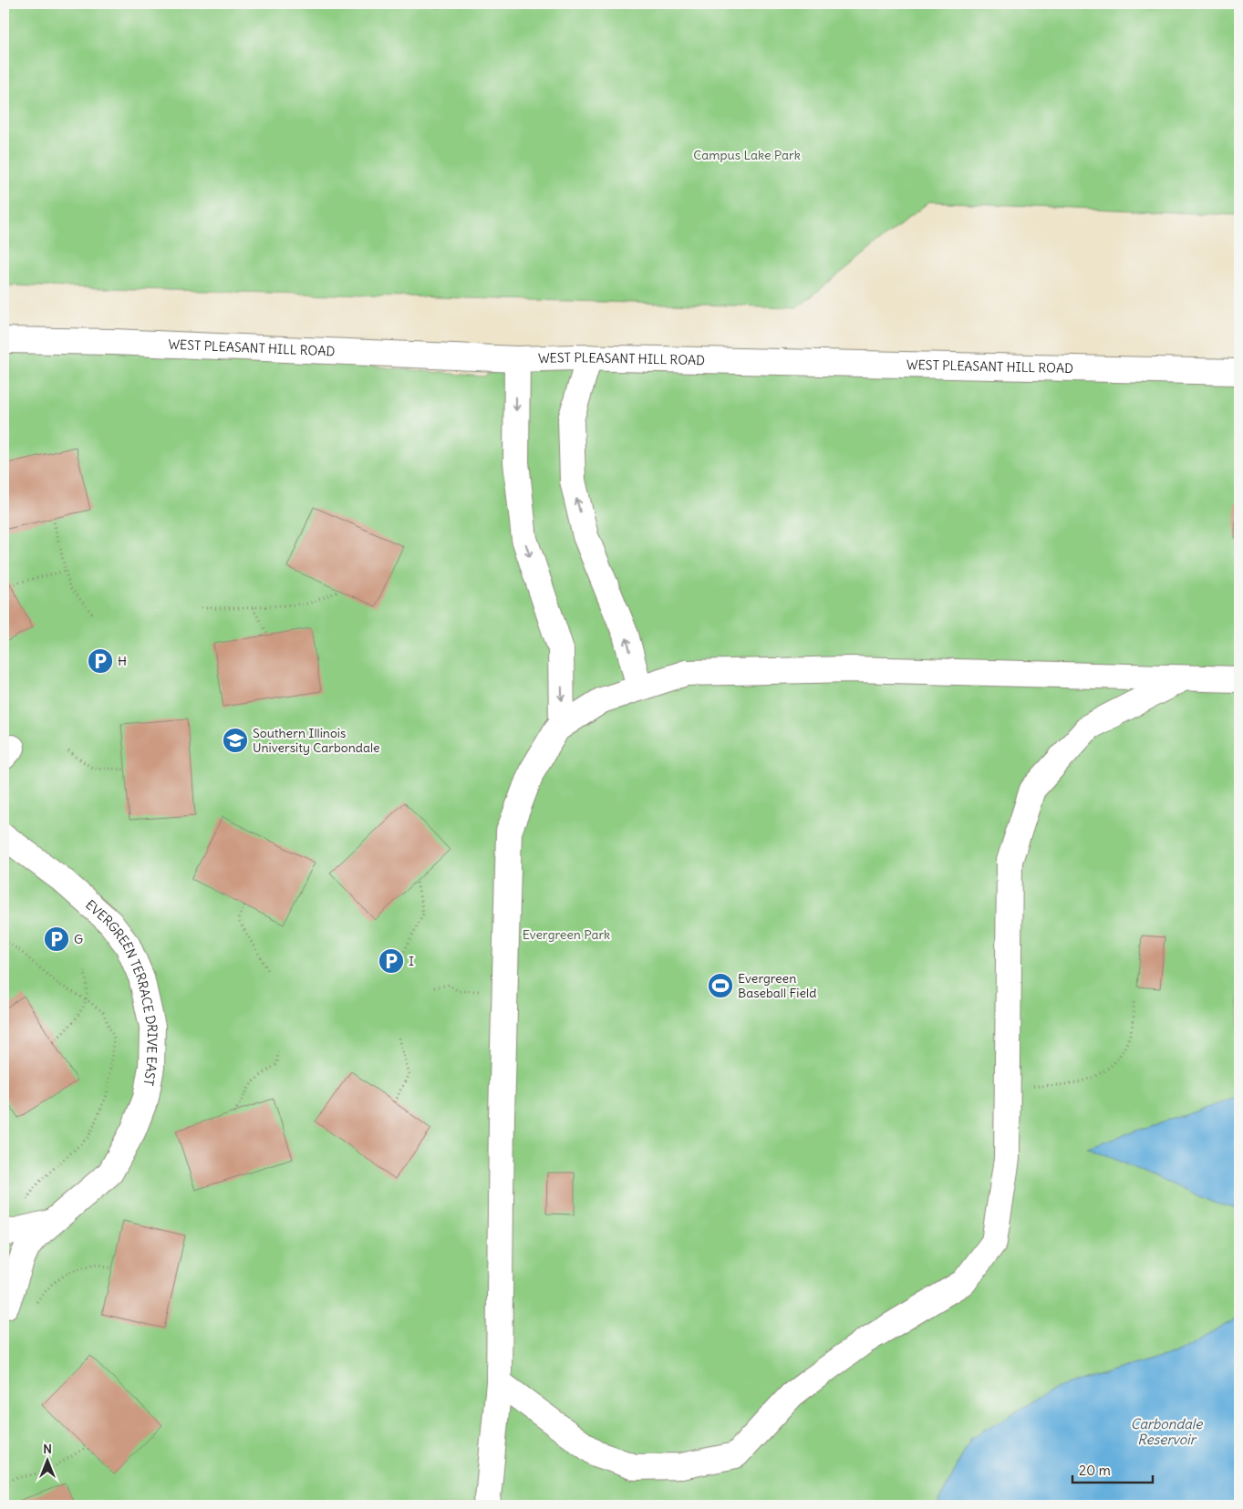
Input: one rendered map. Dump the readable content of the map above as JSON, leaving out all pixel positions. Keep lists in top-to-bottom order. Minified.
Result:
{"streets":{"street":["WEST PLEASANT HILL ROAD","EVERGREEN TERRACE DRIVE EAST"]},"water":["Carbondale Reservoir"],"parks":["Campus Lake Park","Evergreen Park"],"places":{"parking":["H","G","I"],"school or university":["Southern Illinois University Carbondale"],"sports":["Evergreen Baseball Field"]},"scale_bar":"20 m","north":"top"}
